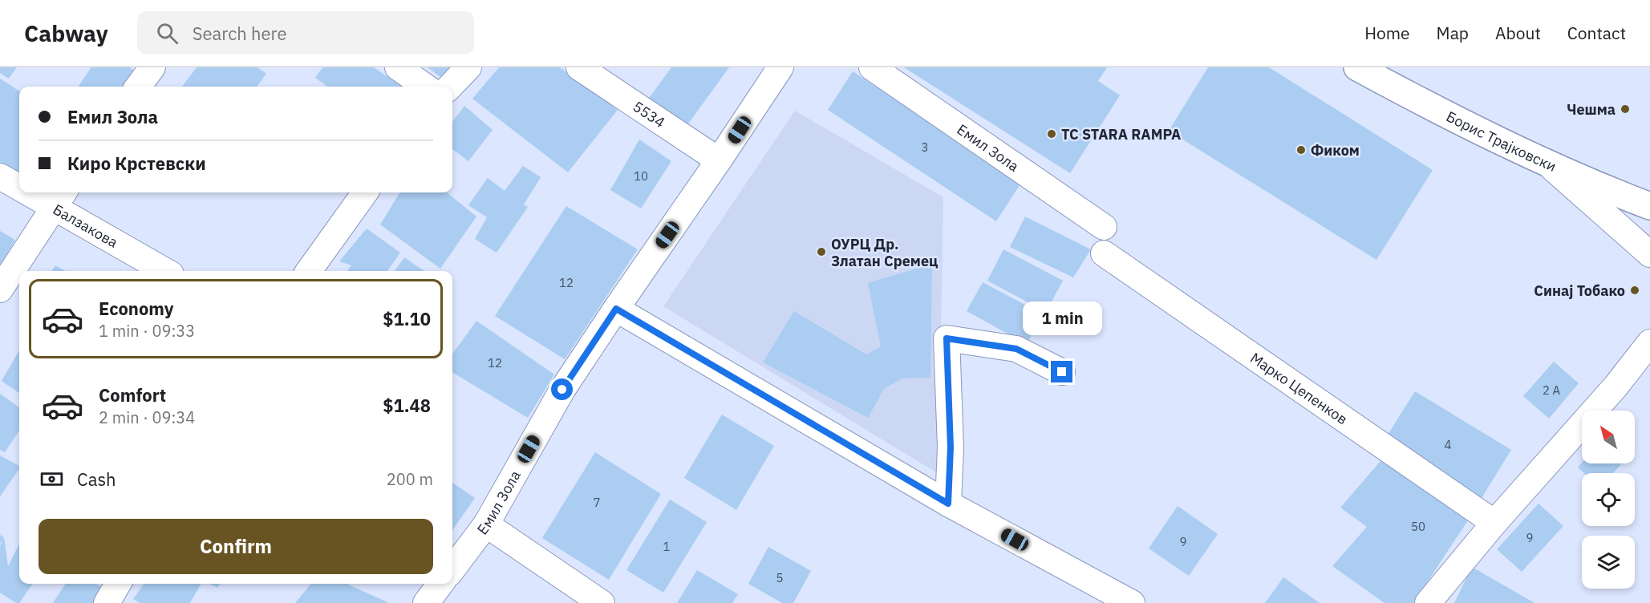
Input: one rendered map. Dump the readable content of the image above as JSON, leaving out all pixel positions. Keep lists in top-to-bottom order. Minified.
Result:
{"streets":{"street":["5534","Борис Трајковски","Емил Зола","Балзакова","Марко Цепенков"]},"crossings":[["5534","Емил Зола"]],"places":["Чешма","TC STARA RAMPA","Фиком","ОУРЦ Др. Златан Сремец","Синај Тобако"],"house_numbers":["3","10","12","12","2 А","4","7","50","9","9","1","5"],"north":"top left","page":{"header":"Cabway","search":"Search here","nav":["Home","Map","About","Contact"],"banner":["Емил Зола","Киро Крстевски"],"list":[{"name":"Economy","note":"1 min · 09:33","value":"$1.10"},{"name":"Comfort","note":"2 min · 09:34","value":"$1.48"}],"bubble":"1 min","pay":["Cash","200 m"],"buttons":"Confirm"}}
